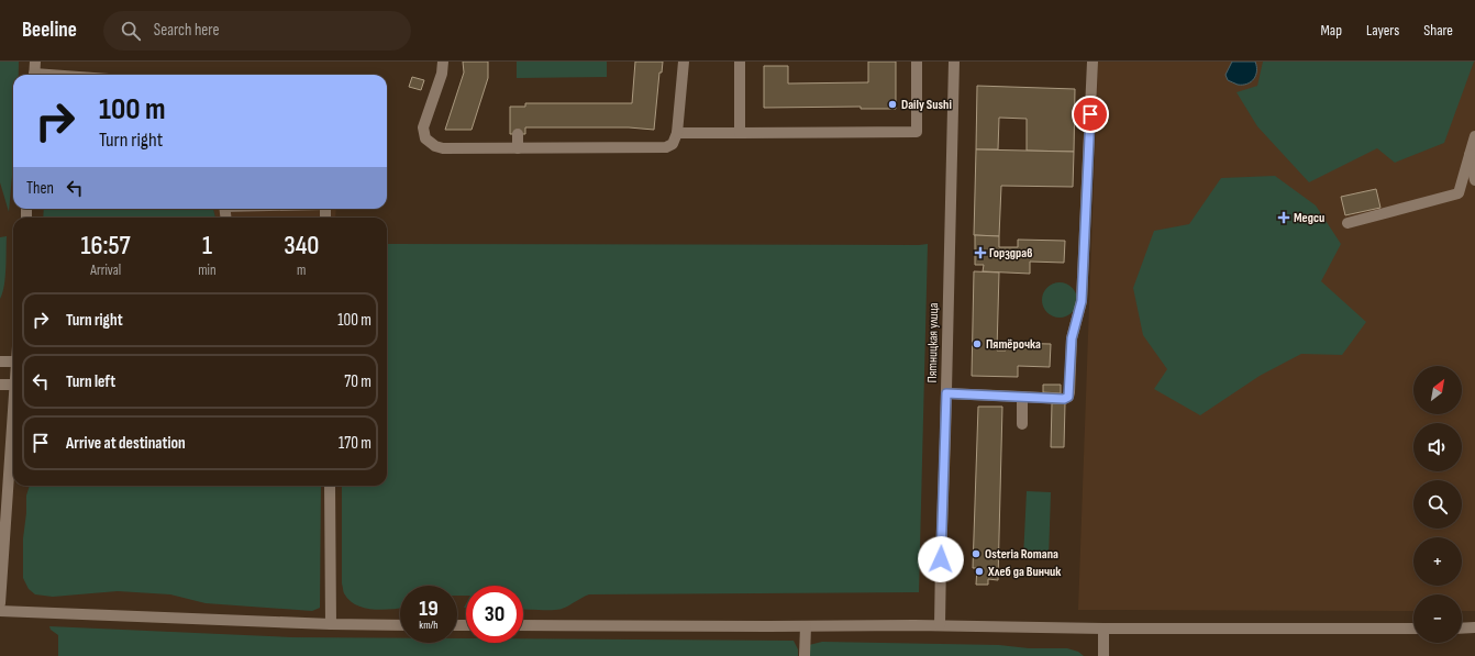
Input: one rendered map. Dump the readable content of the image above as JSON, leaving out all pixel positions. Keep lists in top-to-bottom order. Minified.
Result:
{"streets":{"street":["Пятницкая улица"]},"places":{"other":["Daily Sushi","Пятёрочка","Osteria Romana","Хлеб да Винчик"],"health":["Медси","Горздрав"]},"north":"top right","page":{"header":"Beeline","search":"Search here","nav":["Map","Layers","Share"],"turn":["100 m","Turn right"],"then":"Then","eta":["16:57","Arrival","1","min","340","m"],"list":[{"name":"Turn right","value":"100 m"},{"name":"Turn left","value":"70 m"},{"name":"Arrive at destination","value":"170 m"}],"map_buttons":["+","−"],"speed":"19 km/h","limit":"30"}}
